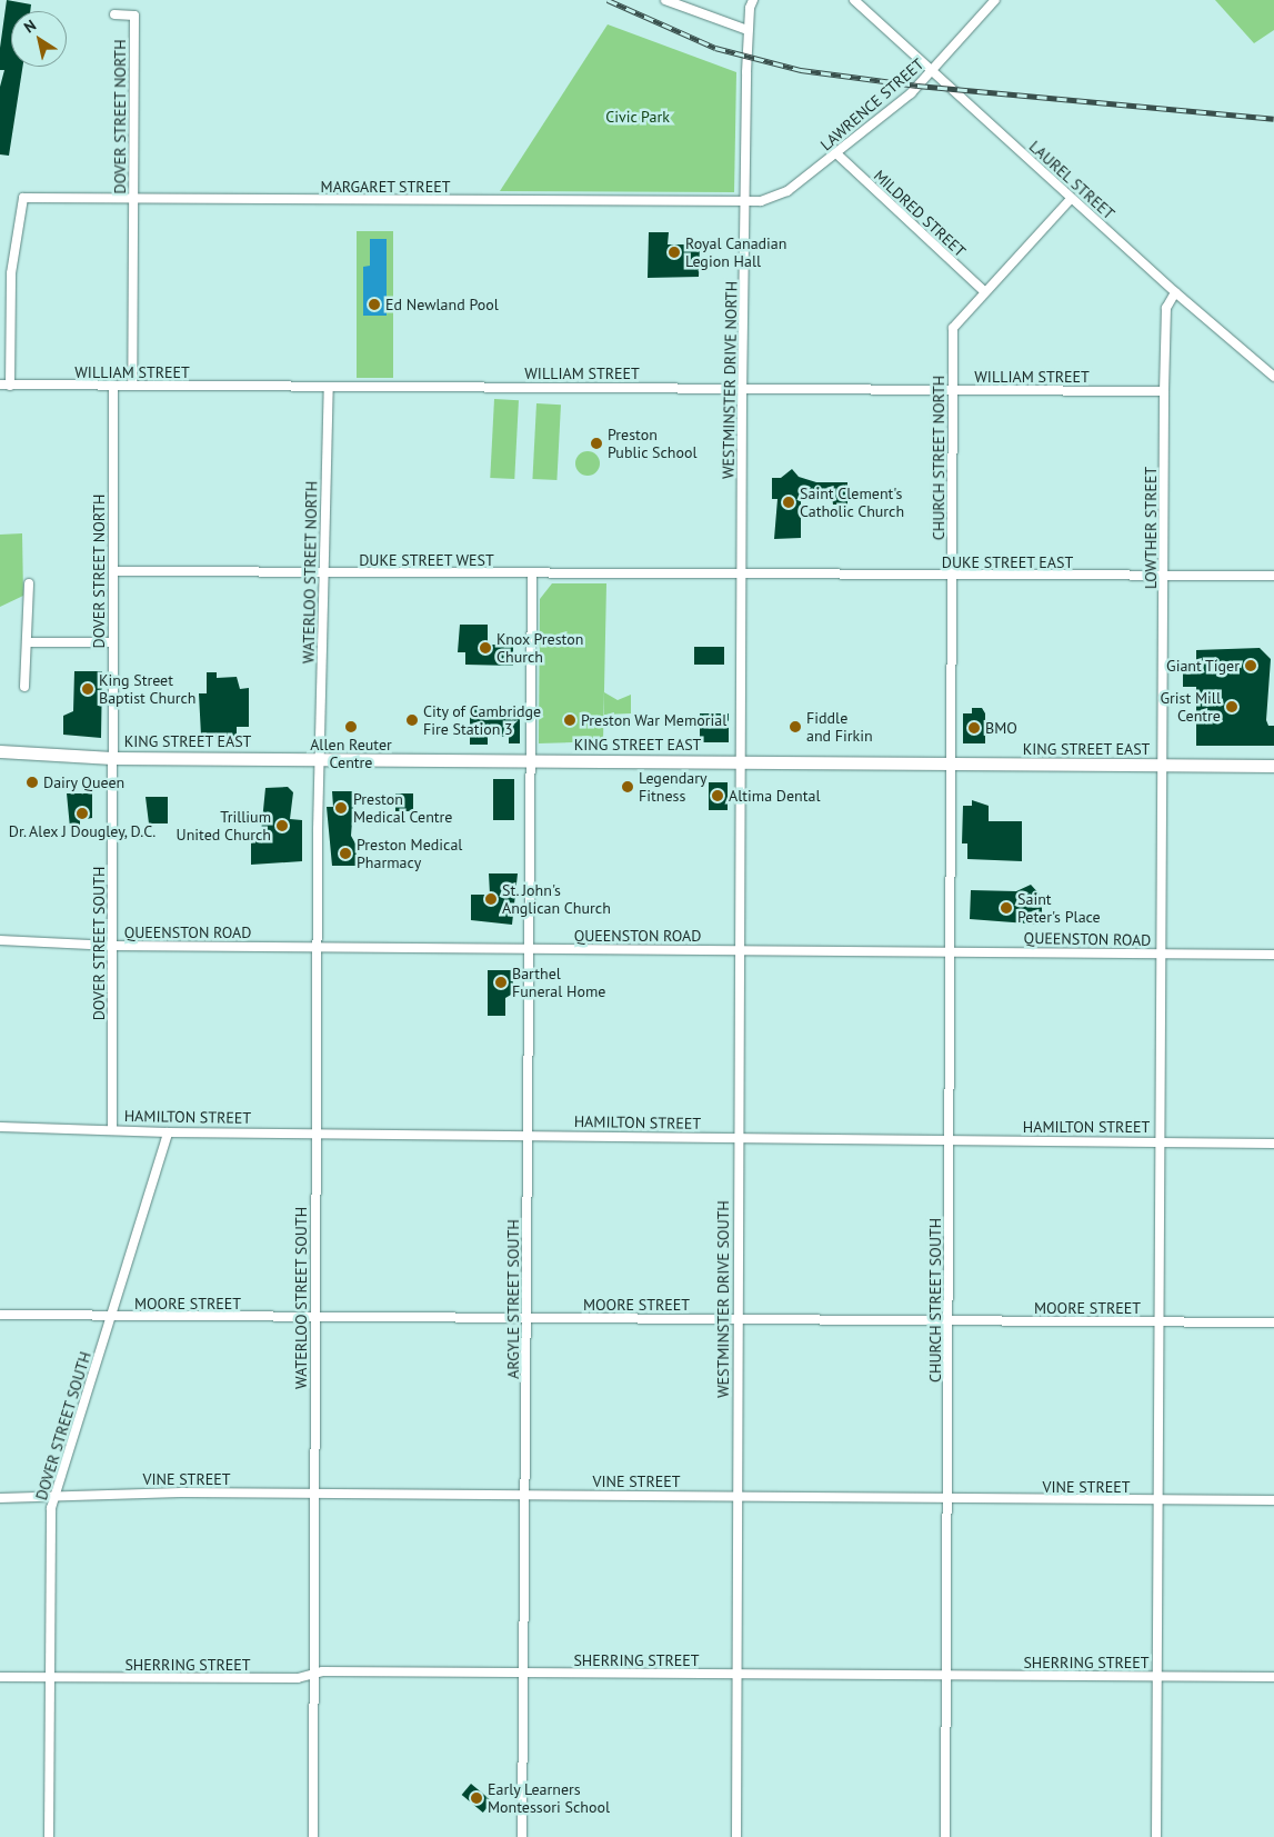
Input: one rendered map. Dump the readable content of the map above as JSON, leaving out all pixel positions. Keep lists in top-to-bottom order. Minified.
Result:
{"streets":{"main road":["KING STREET EAST"],"street":["LAWRENCE STREET","DOVER STREET NORTH","LAUREL STREET","MARGARET STREET","MILDRED STREET","WILLIAM STREET","WESTMINSTER DRIVE NORTH","CHURCH STREET NORTH","LOWTHER STREET","DUKE STREET WEST","DUKE STREET EAST","WATERLOO STREET NORTH","QUEENSTON ROAD","DOVER STREET SOUTH","HAMILTON STREET","WATERLOO STREET SOUTH","ARGYLE STREET SOUTH","WESTMINSTER DRIVE SOUTH","CHURCH STREET SOUTH","MOORE STREET","VINE STREET","SHERRING STREET"]},"crossings":[["LAWRENCE STREET","LAUREL STREET"],["LAWRENCE STREET","MARGARET STREET"],["LAWRENCE STREET","MILDRED STREET"],["LAWRENCE STREET","WESTMINSTER DRIVE NORTH"],["DOVER STREET NORTH","MARGARET STREET"],["DOVER STREET NORTH","WILLIAM STREET"],["DOVER STREET NORTH","DUKE STREET WEST"],["DOVER STREET NORTH","KING STREET EAST"],["DOVER STREET NORTH","DOVER STREET SOUTH"],["LAUREL STREET","CHURCH STREET NORTH"],["LAUREL STREET","LOWTHER STREET"],["MARGARET STREET","WILLIAM STREET"],["MARGARET STREET","WESTMINSTER DRIVE NORTH"],["MILDRED STREET","CHURCH STREET NORTH"],["WILLIAM STREET","WESTMINSTER DRIVE NORTH"],["WILLIAM STREET","CHURCH STREET NORTH"],["WILLIAM STREET","LOWTHER STREET"],["WILLIAM STREET","WATERLOO STREET NORTH"],["WESTMINSTER DRIVE NORTH","DUKE STREET WEST"],["WESTMINSTER DRIVE NORTH","DUKE STREET EAST"],["WESTMINSTER DRIVE NORTH","KING STREET EAST"],["WESTMINSTER DRIVE NORTH","WESTMINSTER DRIVE SOUTH"],["CHURCH STREET NORTH","DUKE STREET EAST"],["CHURCH STREET NORTH","KING STREET EAST"],["CHURCH STREET NORTH","CHURCH STREET SOUTH"],["LOWTHER STREET","DUKE STREET EAST"],["LOWTHER STREET","KING STREET EAST"],["LOWTHER STREET","QUEENSTON ROAD"],["LOWTHER STREET","HAMILTON STREET"],["LOWTHER STREET","MOORE STREET"],["LOWTHER STREET","VINE STREET"],["LOWTHER STREET","SHERRING STREET"],["DUKE STREET WEST","DUKE STREET EAST"],["DUKE STREET WEST","WATERLOO STREET NORTH"],["DUKE STREET WEST","ARGYLE STREET SOUTH"],["WATERLOO STREET NORTH","KING STREET EAST"],["WATERLOO STREET NORTH","WATERLOO STREET SOUTH"],["KING STREET EAST","DOVER STREET SOUTH"],["KING STREET EAST","WATERLOO STREET SOUTH"],["KING STREET EAST","ARGYLE STREET SOUTH"],["KING STREET EAST","WESTMINSTER DRIVE SOUTH"],["KING STREET EAST","CHURCH STREET SOUTH"],["QUEENSTON ROAD","DOVER STREET SOUTH"],["QUEENSTON ROAD","WATERLOO STREET SOUTH"],["QUEENSTON ROAD","ARGYLE STREET SOUTH"],["QUEENSTON ROAD","WESTMINSTER DRIVE SOUTH"],["QUEENSTON ROAD","CHURCH STREET SOUTH"],["DOVER STREET SOUTH","HAMILTON STREET"],["DOVER STREET SOUTH","MOORE STREET"],["DOVER STREET SOUTH","VINE STREET"],["DOVER STREET SOUTH","SHERRING STREET"],["HAMILTON STREET","WATERLOO STREET SOUTH"],["HAMILTON STREET","ARGYLE STREET SOUTH"],["HAMILTON STREET","WESTMINSTER DRIVE SOUTH"],["HAMILTON STREET","CHURCH STREET SOUTH"],["WATERLOO STREET SOUTH","MOORE STREET"],["WATERLOO STREET SOUTH","VINE STREET"],["WATERLOO STREET SOUTH","SHERRING STREET"],["ARGYLE STREET SOUTH","MOORE STREET"],["ARGYLE STREET SOUTH","VINE STREET"],["ARGYLE STREET SOUTH","SHERRING STREET"],["WESTMINSTER DRIVE SOUTH","MOORE STREET"],["WESTMINSTER DRIVE SOUTH","VINE STREET"],["WESTMINSTER DRIVE SOUTH","SHERRING STREET"],["CHURCH STREET SOUTH","MOORE STREET"],["CHURCH STREET SOUTH","VINE STREET"],["CHURCH STREET SOUTH","SHERRING STREET"]],"parks":["Civic Park"],"places":["Royal Canadian Legion Hall","Ed Newland Pool","Preston Public School","Saint Clement's Catholic Church","Knox Preston Church","Giant Tiger","King Street Baptist Church","Grist Mill Centre","City of Cambridge Fire Station 3","Preston War Memorial","Allen Reuter Centre","Fiddle and Firkin","BMO","Dairy Queen","Legendary Fitness","Altima Dental","Preston Medical Centre","Dr. Alex J Dougley, D.C.","Trillium United Church","Preston Medical Pharmacy","St. John's Anglican Church","Saint Peter's Place","Barthel Funeral Home","Early Learners Montessori School"],"north":"top left"}
